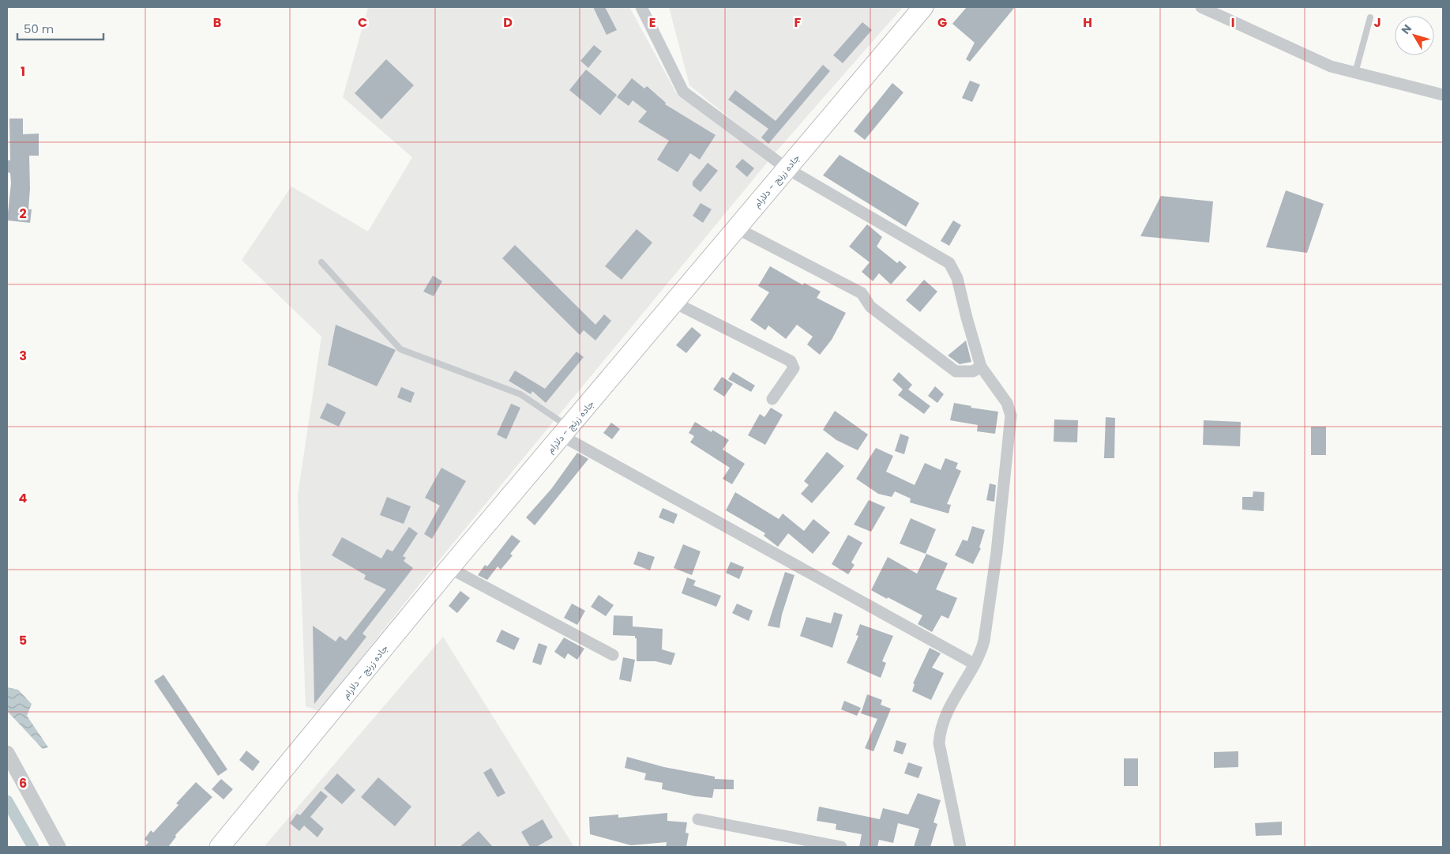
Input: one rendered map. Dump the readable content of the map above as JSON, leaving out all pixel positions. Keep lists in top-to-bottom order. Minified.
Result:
{"streets":{"highway":["جاده زرنج - دلارام"]},"scale_bar":"50 m","north":"top left","grid":{"columns":["B","C","D","E","F","G","H","I","J"],"rows":["1","2","3","4","5","6"]}}
